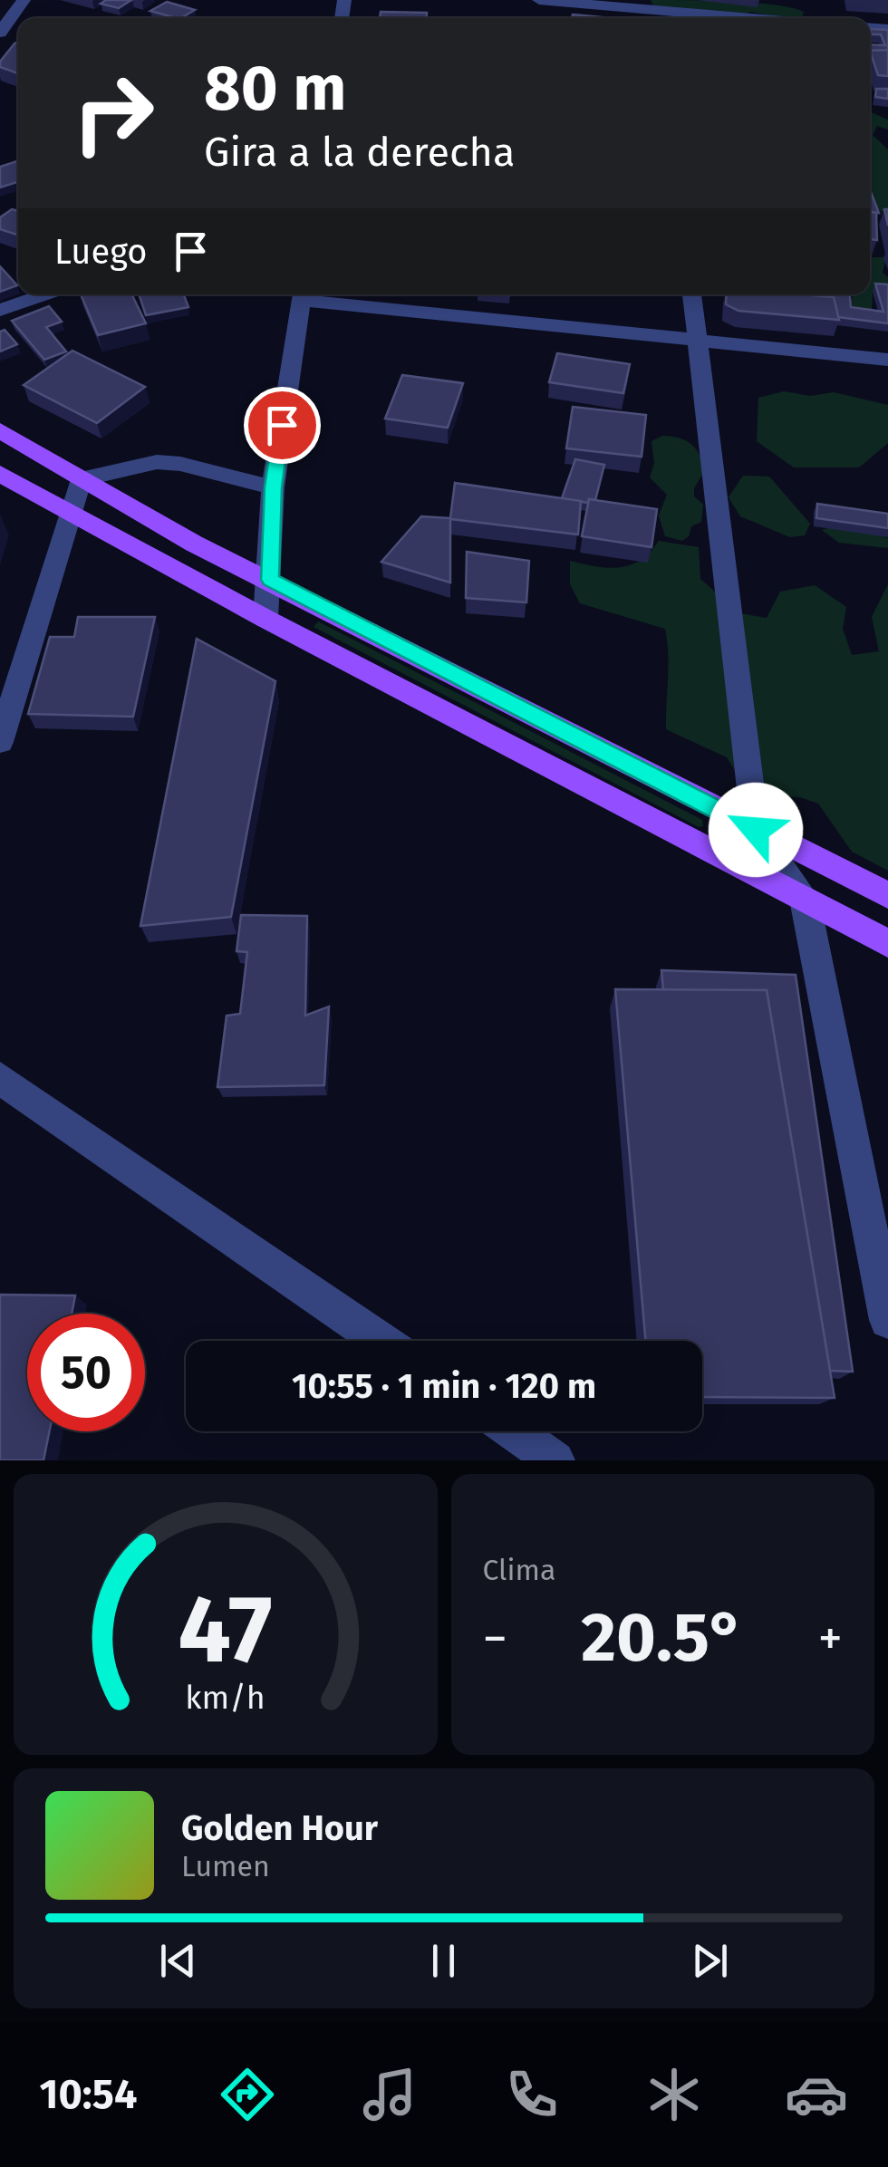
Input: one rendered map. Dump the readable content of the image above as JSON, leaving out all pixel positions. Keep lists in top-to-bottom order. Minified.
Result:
{"page":{"turn":["80 m","Gira a la derecha"],"then":"Luego","limit":"50","trip":"10:55 · 1 min · 120 m","tile":"Clima","heat":["−","20.5°","+"],"song":["Golden Hour","Lumen"],"tabs":"10:54","gauge":["47","km/h"]}}
